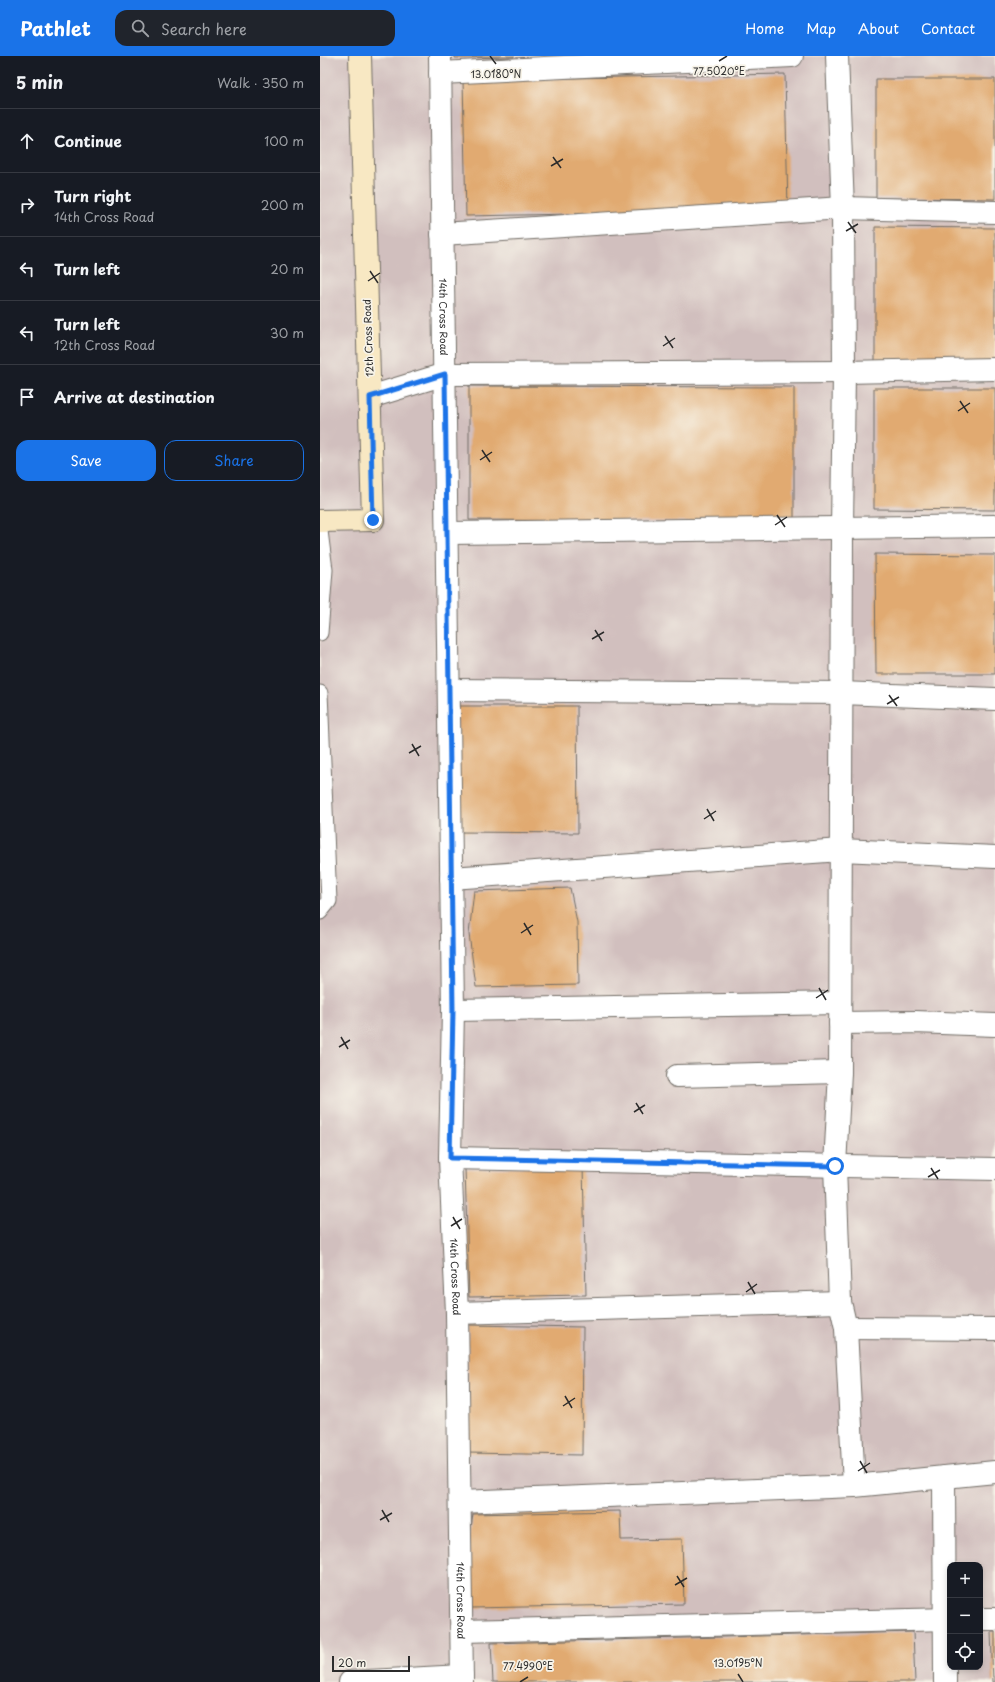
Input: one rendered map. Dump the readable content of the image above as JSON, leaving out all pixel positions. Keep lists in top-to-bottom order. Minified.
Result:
{"streets":{"street":["14th Cross Road","12th Cross Road"]},"scale_bar":"20 m","page":{"header":"Pathlet","search":"Search here","nav":["Home","Map","About","Contact"],"heading":["5 min","Walk · 350 m"],"list":[["Continue","100 m"],["Turn right","14th Cross Road","200 m"],["Turn left","20 m"],["Turn left","12th Cross Road","30 m"],"Arrive at destination"],"buttons":["Save","Share"],"map_buttons":["+","−"],"scale":"20 m"},"coordinates":["77.5020°E","13.0180°N","13.0195°N","77.4990°E"]}
